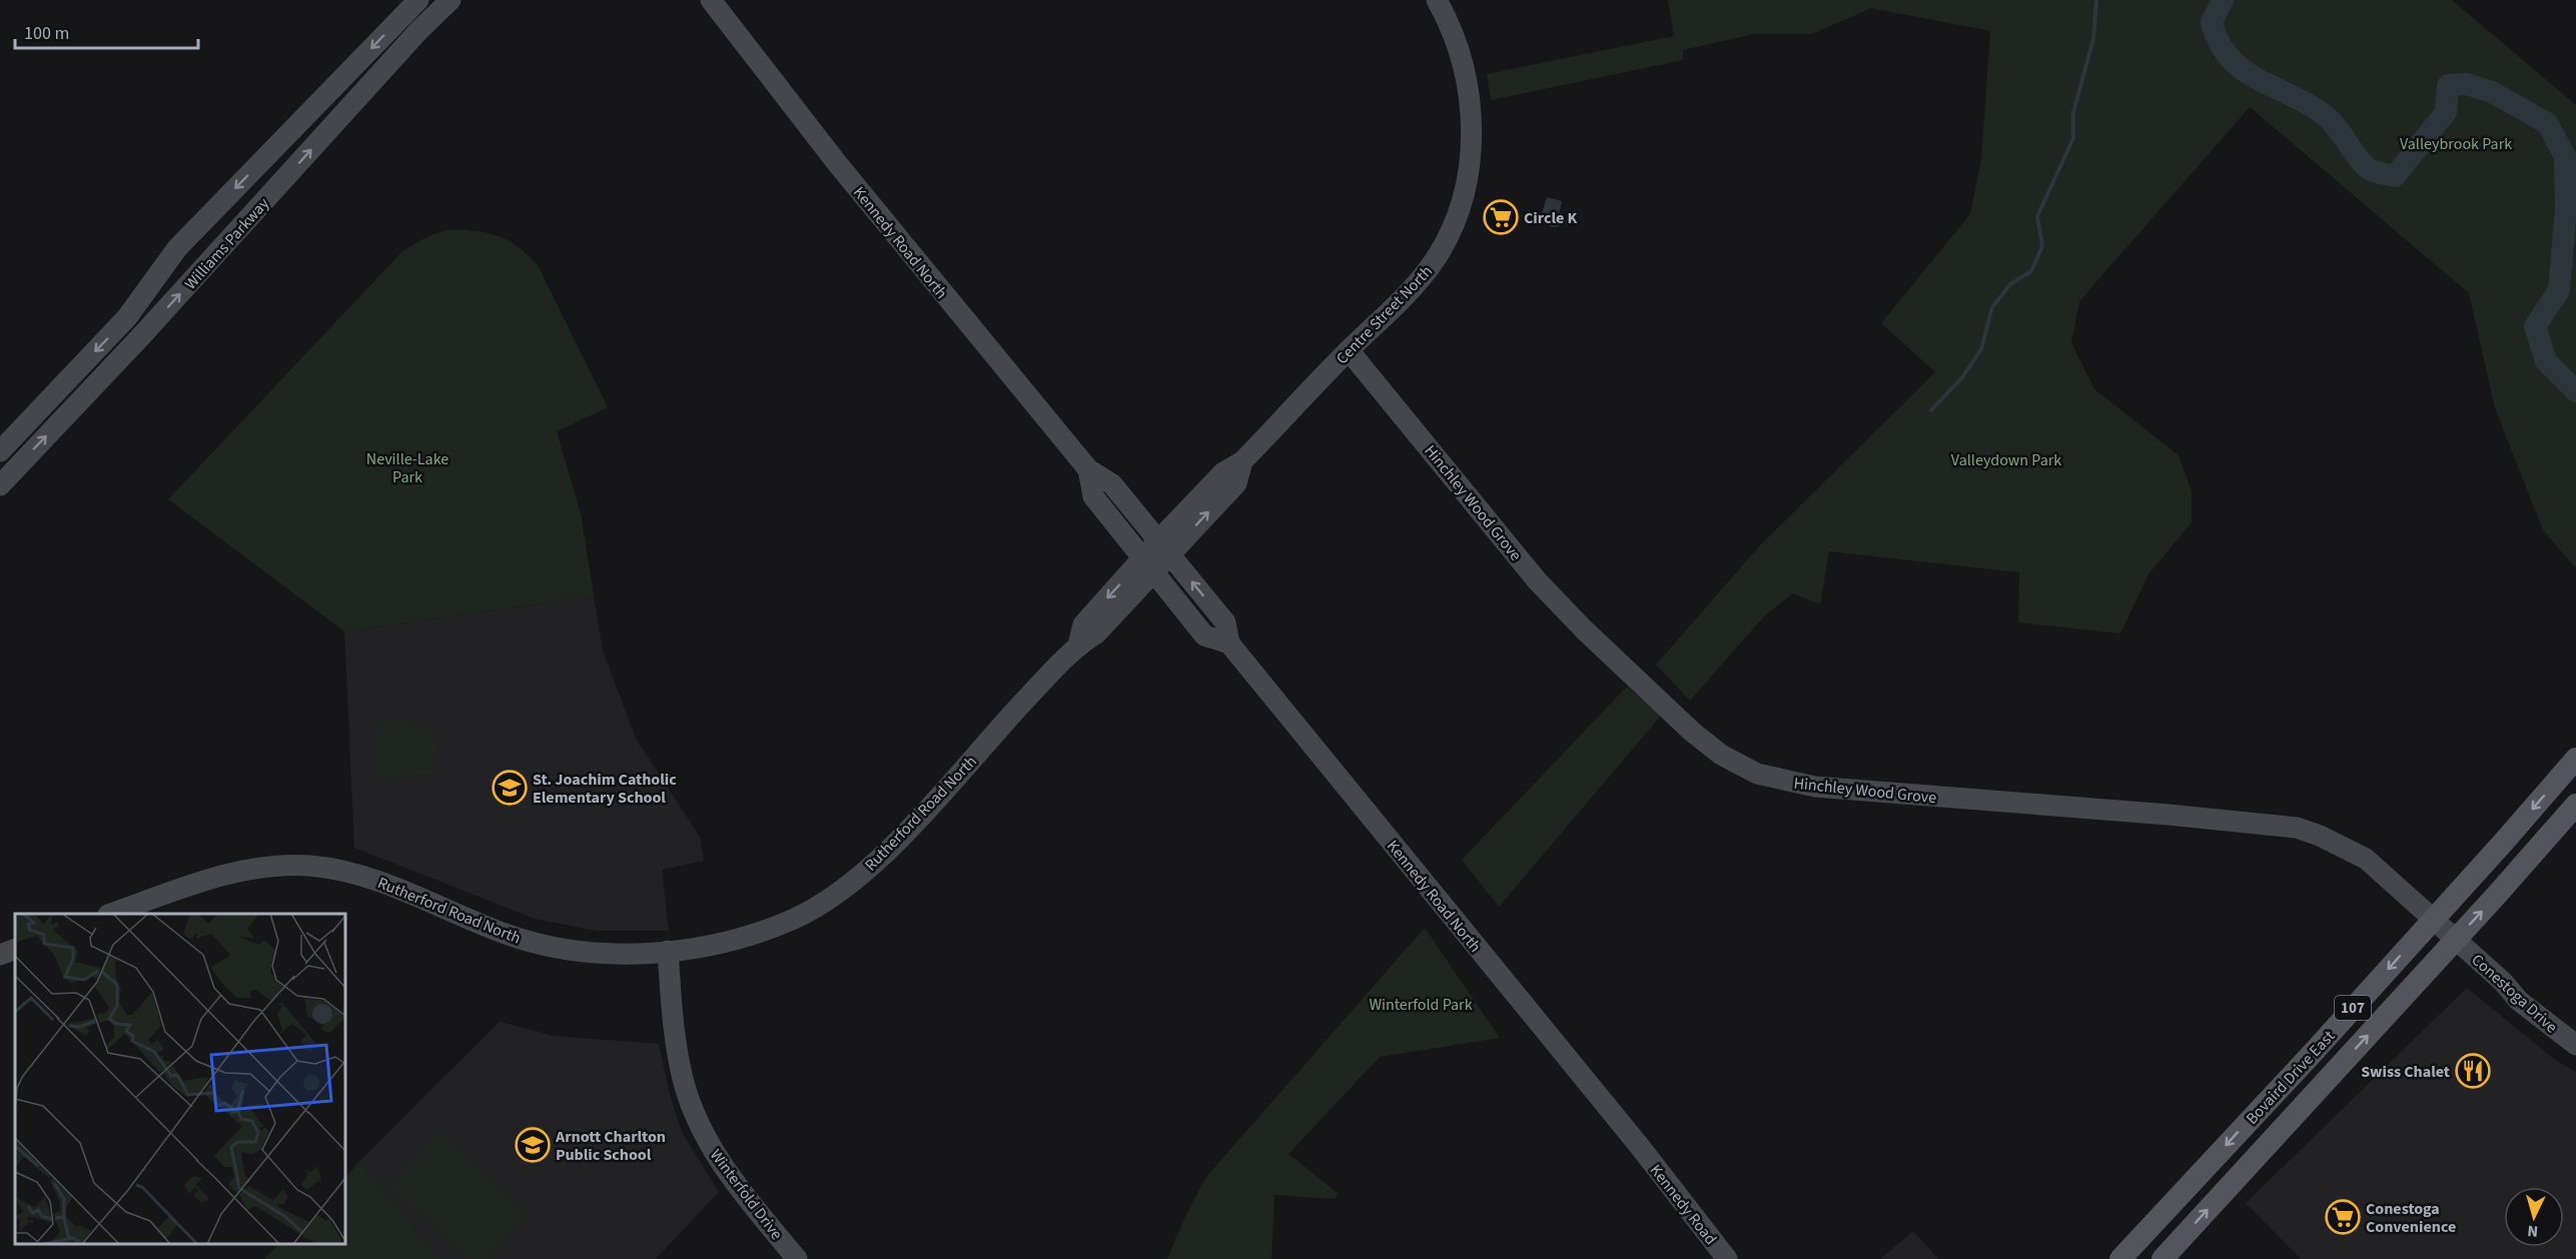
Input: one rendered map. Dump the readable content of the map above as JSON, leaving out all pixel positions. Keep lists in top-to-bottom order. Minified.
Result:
{"streets":{"main road":["107","Bovaird Drive East"],"street":["Kennedy Road North","Williams Parkway","Centre Street North","Hinchley Wood Grove","Rutherford Road North","Conestoga Drive","Winterfold Drive","Kennedy Road"]},"crossings":[["Kennedy Road North","Centre Street North"],["Kennedy Road North","Rutherford Road North"],["Kennedy Road North","Kennedy Road"],["Centre Street North","Hinchley Wood Grove"],["Centre Street North","Rutherford Road North"],["Hinchley Wood Grove","Conestoga Drive"],["Hinchley Wood Grove","Bovaird Drive East"],["Rutherford Road North","Winterfold Drive"],["Conestoga Drive","Bovaird Drive East"]],"parks":["Valleybrook Park","Neville-Lake Park","Valleydown Park","Winterfold Park"],"places":{"supermarket":["Circle K","Conestoga Convenience"],"school or university":["St. Joachim Catholic Elementary School","Arnott Charlton Public School"],"restaurant":["Swiss Chalet"]},"scale_bar":"100 m","north":"bottom"}
